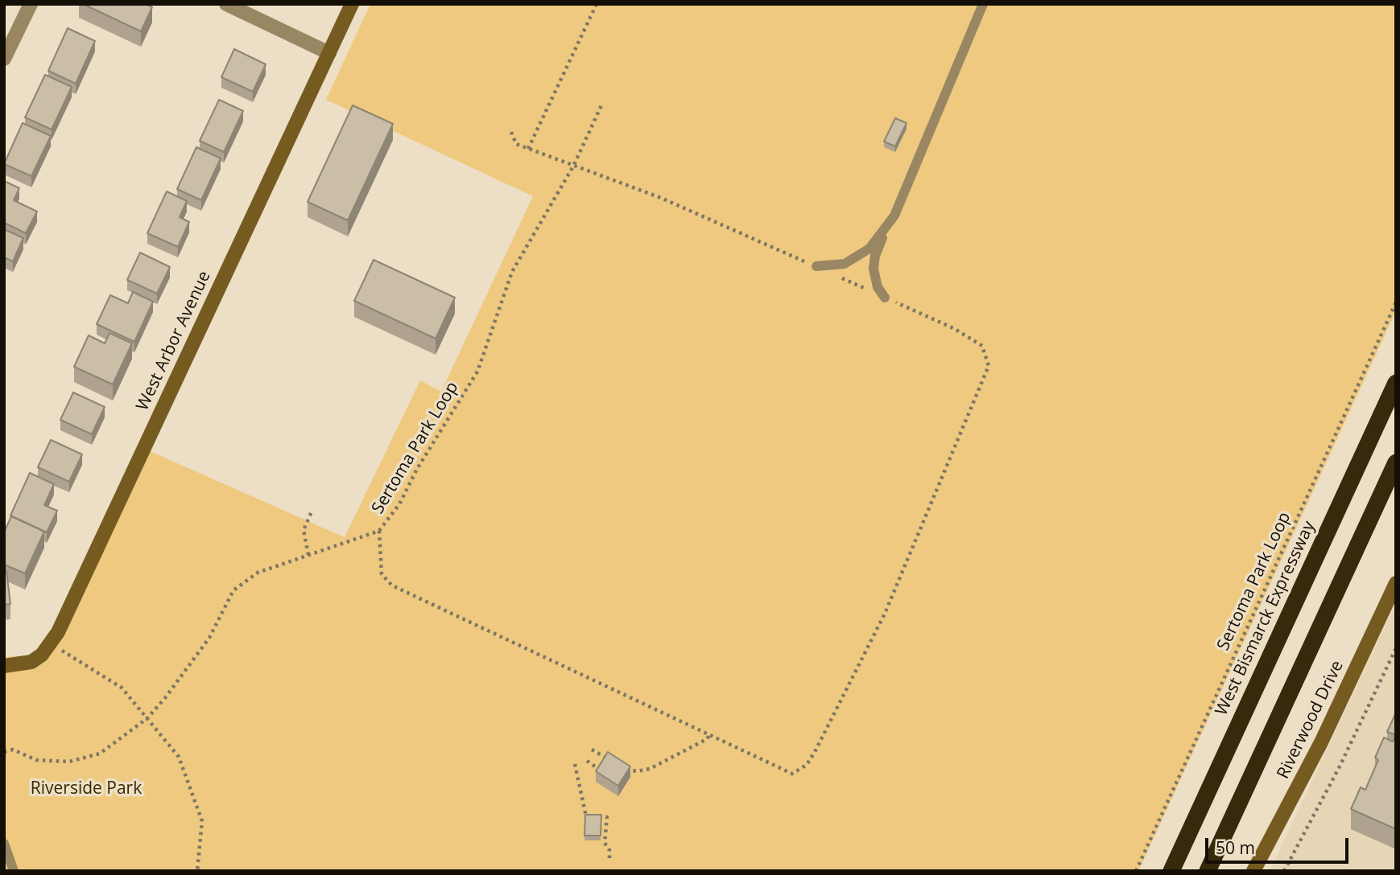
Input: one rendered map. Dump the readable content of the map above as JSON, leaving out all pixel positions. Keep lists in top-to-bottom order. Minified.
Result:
{"streets":{"highway":["West Bismarck Expressway"],"main road":["West Arbor Avenue","Riverwood Drive"],"path":["Sertoma Park Loop"]},"parks":["Riverside Park"],"scale_bar":"50 m"}
